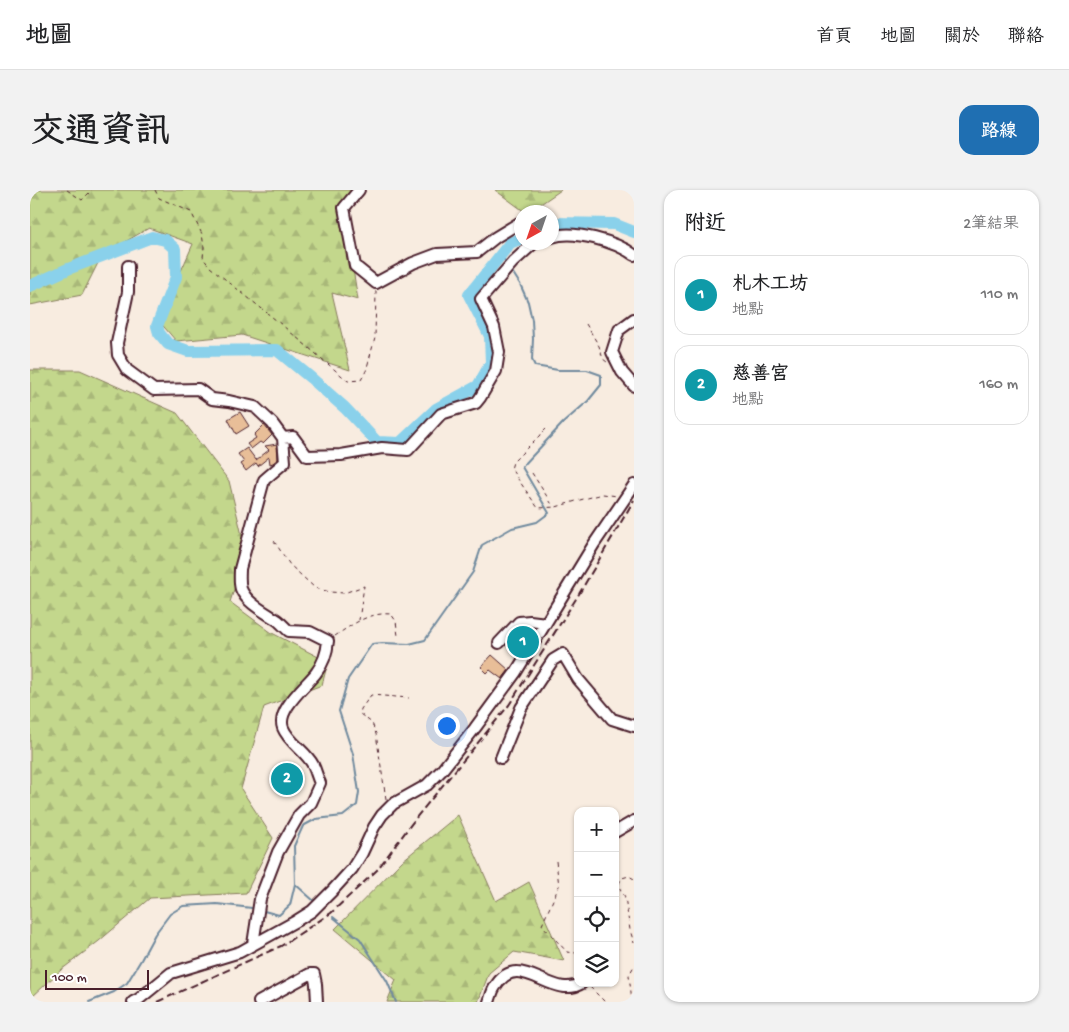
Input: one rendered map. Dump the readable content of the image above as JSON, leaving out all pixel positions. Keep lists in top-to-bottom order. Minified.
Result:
{"scale_bar":"100 m","north":"bottom left","page":{"header":"地圖","nav":["首頁","地圖","關於","聯絡"],"title":"交通資訊","buttons":"路線","heading":["附近","2筆結果"],"list":[{"mark":"1","name":"札木工坊","note":"地點","value":"110 m"},{"mark":"2","name":"慈善宮","note":"地點","value":"160 m"}],"pins":["1","2"],"map_buttons":["+","−"],"scale":"100 m"}}
